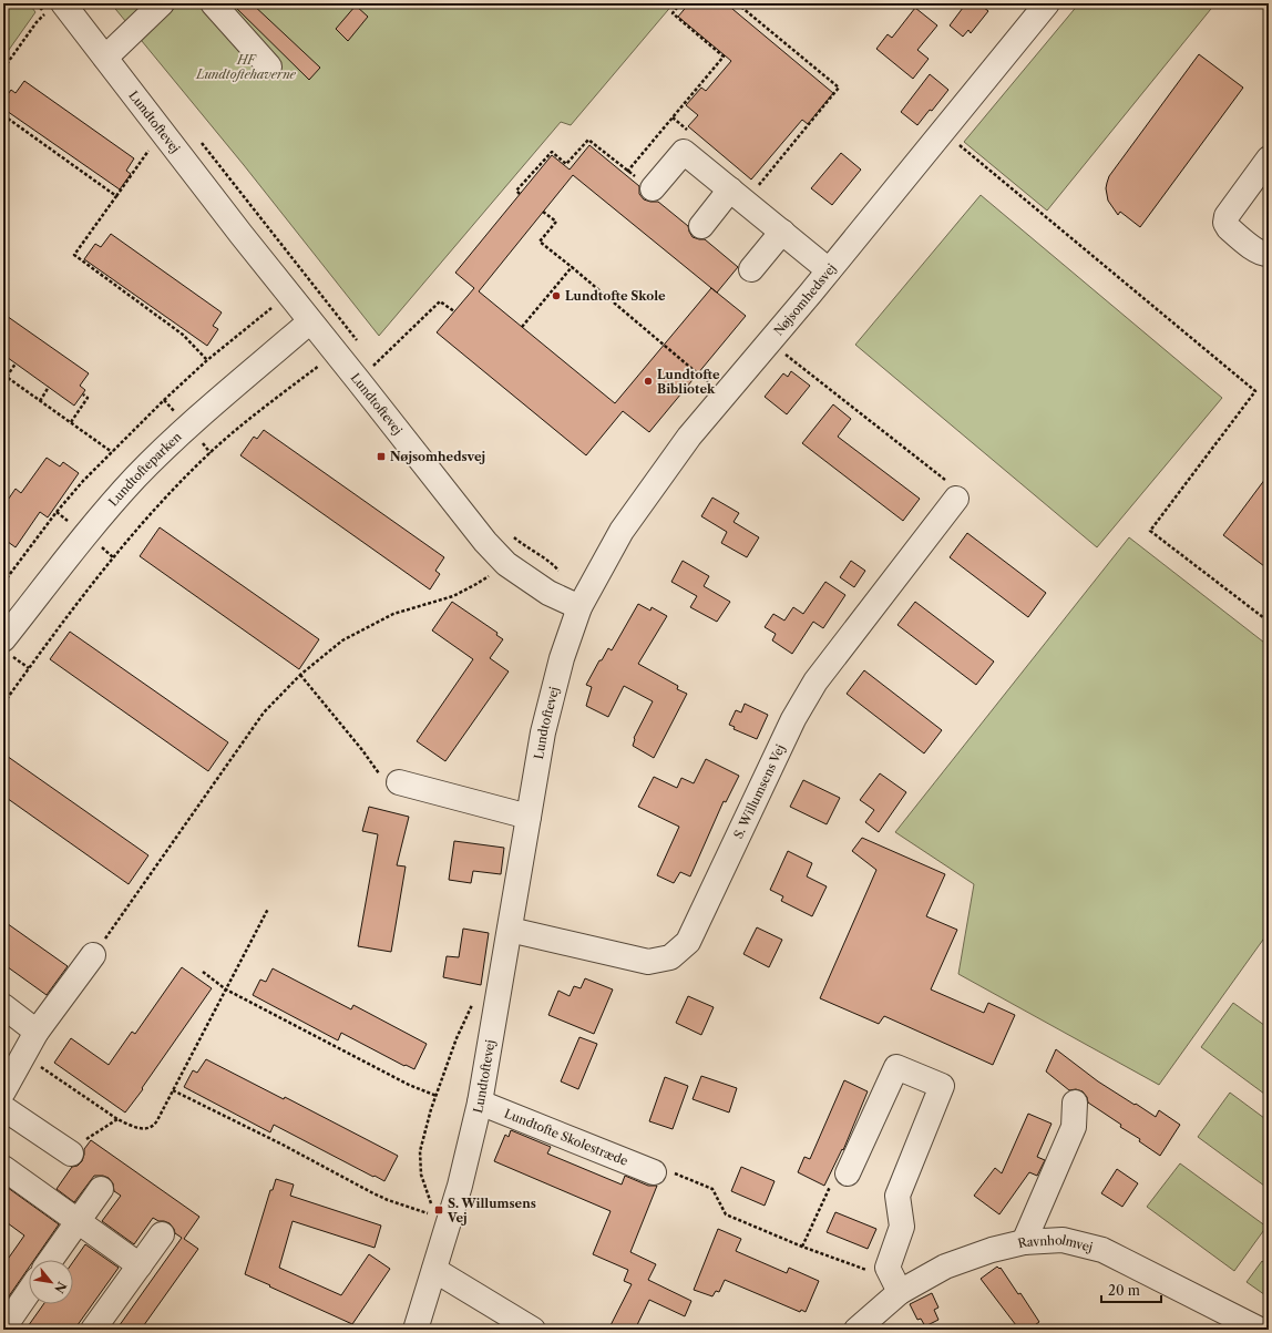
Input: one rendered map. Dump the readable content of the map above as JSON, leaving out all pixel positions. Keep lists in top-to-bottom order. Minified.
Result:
{"streets":{"street":["Lundtoftevej","Nøjsomhedsvej","Lundtofteparken","S. Willumsens Vej","Lundtofte Skolestræde","Ravnholmvej"]},"crossings":[["Lundtoftevej","Nøjsomhedsvej"],["Lundtoftevej","Lundtofteparken"],["Lundtoftevej","S. Willumsens Vej"],["Lundtoftevej","Lundtofte Skolestræde"]],"parks":["HF Lundtoftehaverne"],"places":{"other":["Lundtofte Skole","Lundtofte Bibliotek"],"transit":["Nøjsomhedsvej","S. Willumsens Vej"]},"scale_bar":"20 m","north":"bottom right"}
